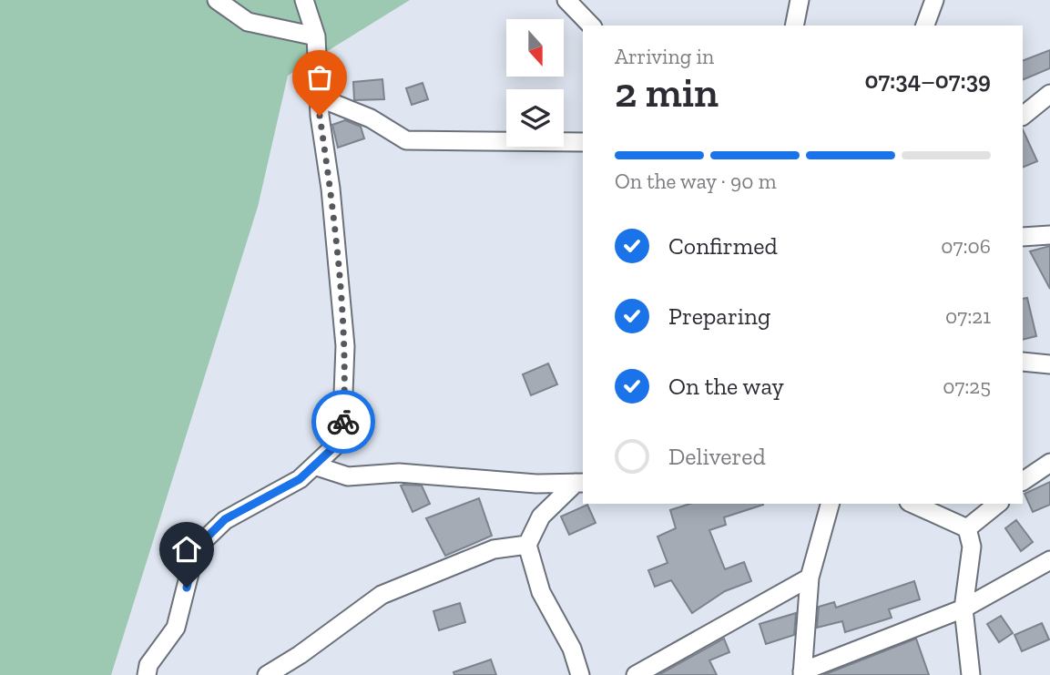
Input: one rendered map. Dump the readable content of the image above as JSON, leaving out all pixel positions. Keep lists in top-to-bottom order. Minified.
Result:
{"north":"bottom","page":{"heading":["2 min","Arriving in","07:34–07:39"],"bar":"On the way · 90 m","list":[["Confirmed","07:06"],["Preparing","07:21"],["On the way","07:25"],"Delivered"]}}
